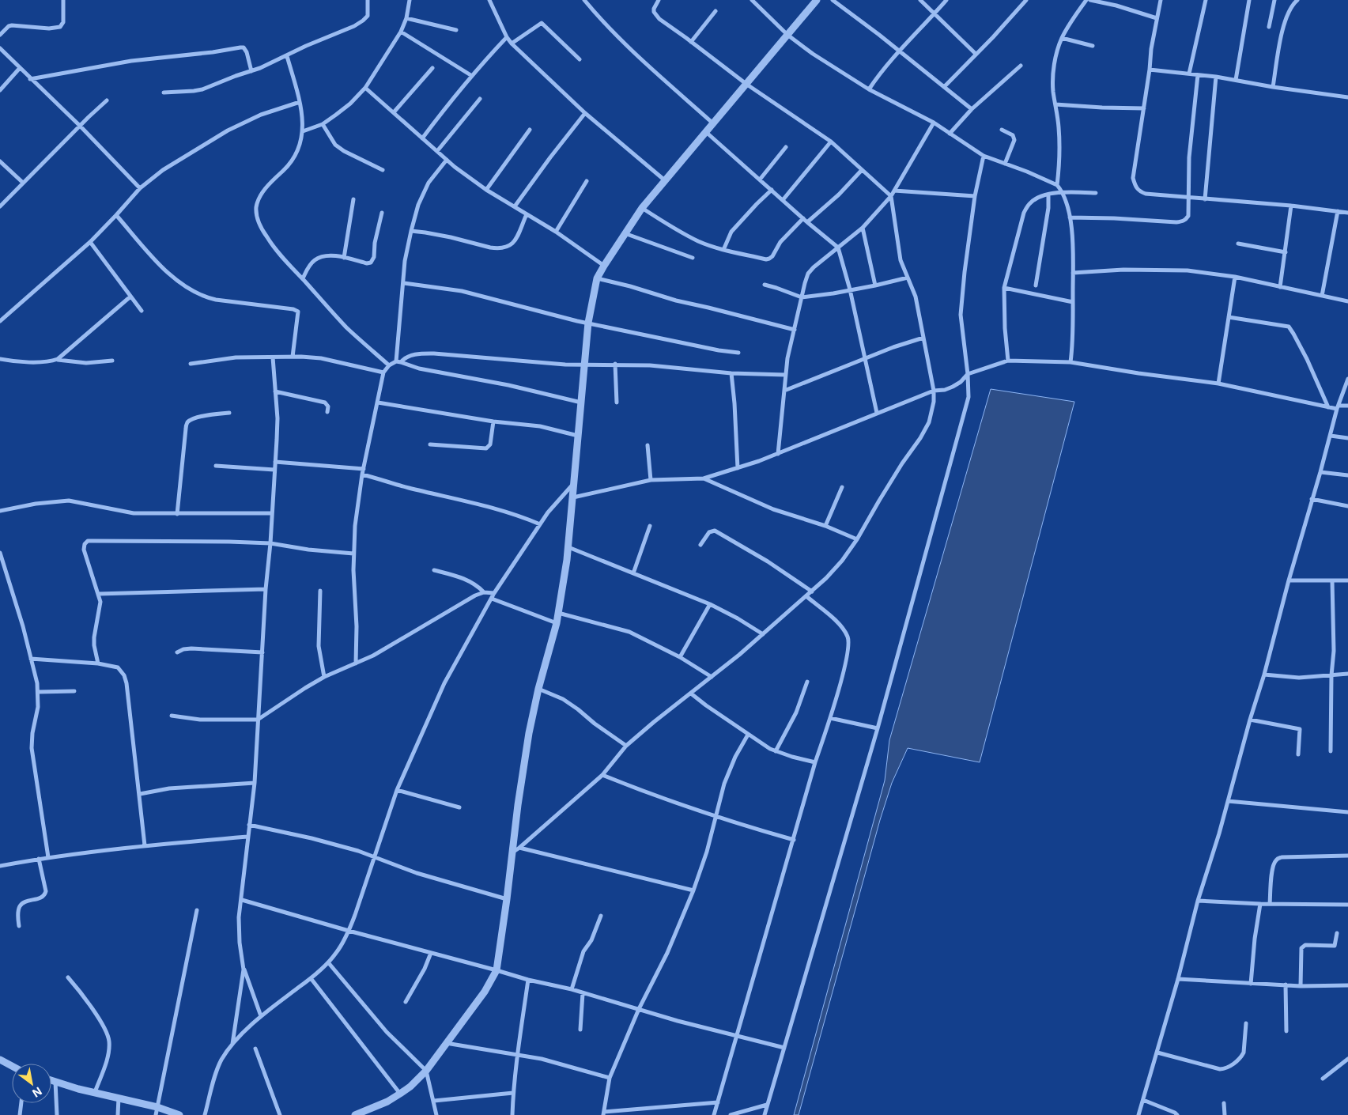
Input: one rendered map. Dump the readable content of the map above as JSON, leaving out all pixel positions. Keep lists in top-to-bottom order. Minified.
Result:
{"north":"bottom right"}
